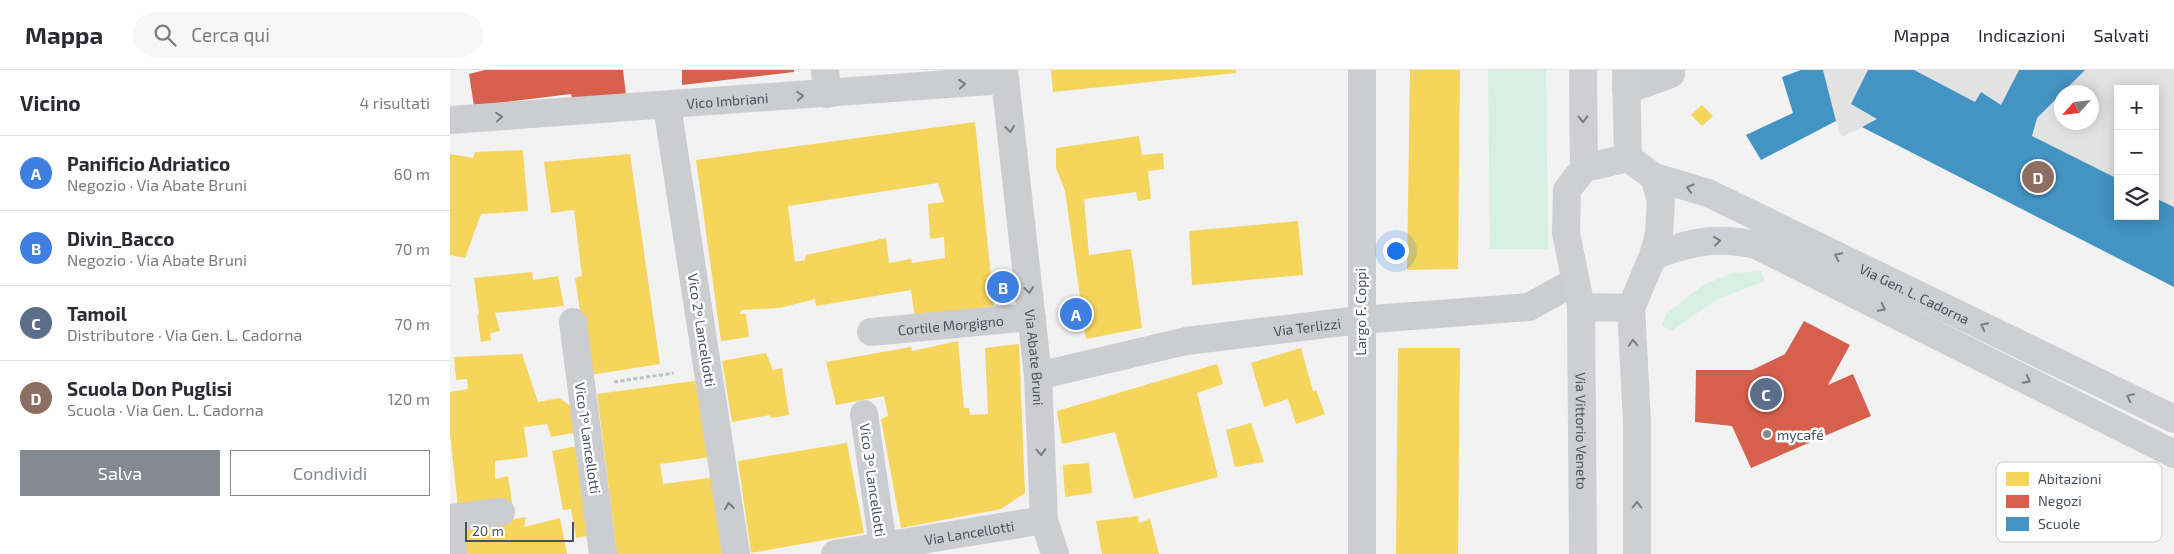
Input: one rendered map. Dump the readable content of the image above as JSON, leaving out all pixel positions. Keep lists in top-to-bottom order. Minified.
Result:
{"streets":{"main road":["Via Gen. L. Cadorna","Via Vittorio Veneto"],"street":["Vico Imbriani","Largo F. Coppi","Cortile Morgigno","Via Terlizzi","Vico 2º Lancellotti","Via Abate Bruni","Vico 1º Lancellotti","Vico 3º Lancellotti","Via Lancellotti"]},"crossings":[["Vico Imbriani","Vico 2º Lancellotti"],["Vico Imbriani","Via Abate Bruni"],["Via Gen. L. Cadorna","Via Terlizzi"],["Via Gen. L. Cadorna","Via Vittorio Veneto"],["Largo F. Coppi","Via Terlizzi"],["Cortile Morgigno","Via Abate Bruni"],["Via Terlizzi","Via Abate Bruni"],["Via Terlizzi","Via Vittorio Veneto"],["Via Abate Bruni","Via Lancellotti"],["Vico 3º Lancellotti","Via Lancellotti"]],"one_way":["Vico Imbriani","Vico 2º Lancellotti","Via Abate Bruni"],"places":["mycafé"],"legend":["Abitazioni","Negozi","Scuole"],"scale_bar":"20 m","north":"bottom left","page":{"header":"Mappa","search":"Cerca qui","nav":["Mappa","Indicazioni","Salvati"],"heading":["Vicino","4 risultati"],"map_buttons":["+","−"],"list":[{"mark":"A","name":"Panificio Adriatico","note":"Negozio · Via Abate Bruni","value":"60 m"},{"mark":"B","name":"Divin_Bacco","note":"Negozio · Via Abate Bruni","value":"70 m"},{"mark":"C","name":"Tamoil","note":"Distributore · Via Gen. L. Cadorna","value":"70 m"},{"mark":"D","name":"Scuola Don Puglisi","note":"Scuola · Via Gen. L. Cadorna","value":"120 m"}],"pins":["D","B","A","C"],"buttons":["Salva","Condividi"],"scale":"20 m"}}
